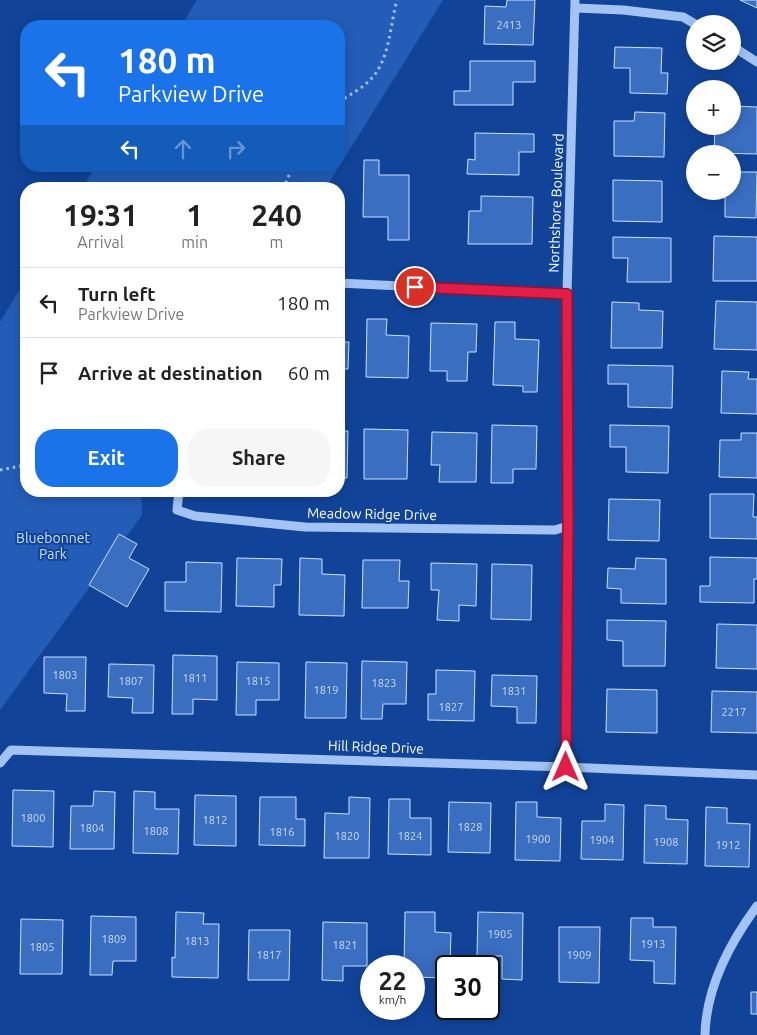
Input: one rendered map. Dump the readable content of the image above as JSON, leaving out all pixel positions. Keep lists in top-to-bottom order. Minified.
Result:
{"streets":{"street":["Northshore Boulevard","Meadow Ridge Drive","Hill Ridge Drive"]},"crossings":[["Northshore Boulevard","Meadow Ridge Drive"],["Northshore Boulevard","Hill Ridge Drive"]],"parks":["Bluebonnet Park"],"house_numbers":["2413","1803","1811","1807","1815","1823","1819","1831","1827","2217","1800","1812","1828","1804","1808","1816","1820","1824","1900","1904","1908","1912","1905","1809","1813","1913","1821","1805","1817","1909"],"page":{"map_buttons":["+","−"],"turn":["180 m","Parkview Drive"],"eta":["19:31","Arrival","1","min","240","m"],"list":[{"name":"Turn left","note":"Parkview Drive","value":"180 m"},{"name":"Arrive at destination","value":"60 m"}],"buttons":["Exit","Share"],"speed":"22 km/h","limit":"30"}}
